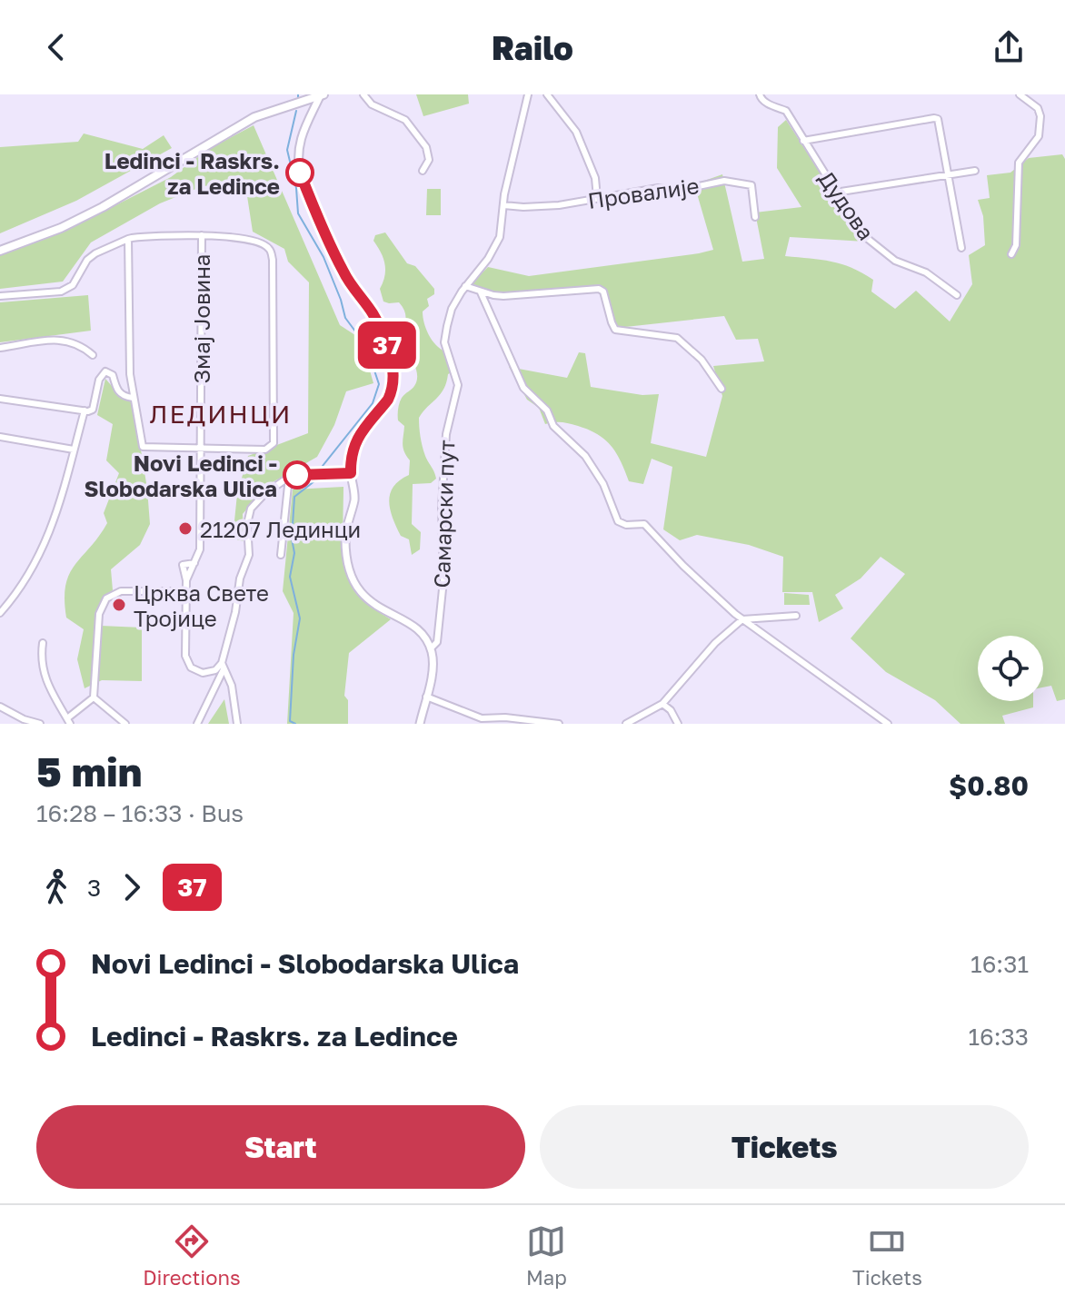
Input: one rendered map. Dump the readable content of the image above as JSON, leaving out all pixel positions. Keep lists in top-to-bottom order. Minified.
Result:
{"streets":{"street":["Провалије","Дудова","Змај Јовина","Самарски пут"]},"crossings":[["Провалије","Самарски пут"]],"districts":["ЛЕДИНЦИ"],"places":["Ledinci - Raskrs. za Ledince","Novi Ledinci - Slobodarska Ulica","21207 Лединци","Црква Свете Тројице"],"lines":["bus line 37"],"page":{"header":"Railo","on_map":"37","heading":["5 min","16:28 – 16:33 · Bus","$0.80"],"legs":["3","37"],"list":[{"name":"Novi Ledinci - Slobodarska Ulica","value":"16:31"},{"name":"Ledinci - Raskrs. za Ledince","value":"16:33"}],"buttons":["Start","Tickets"],"tabs":["Directions","Map","Tickets"]}}
